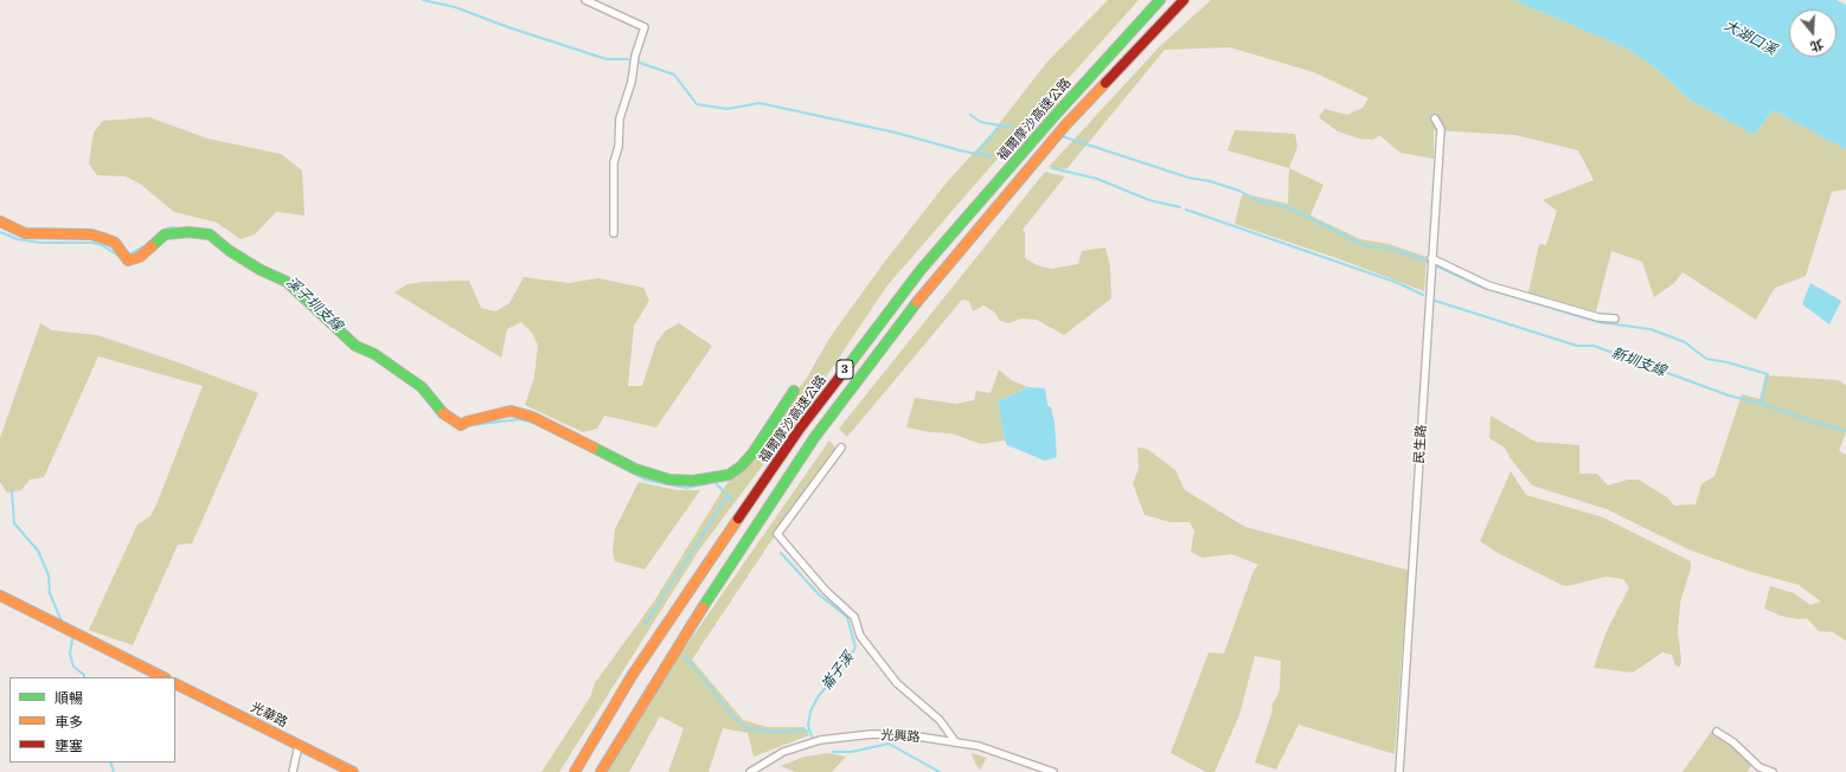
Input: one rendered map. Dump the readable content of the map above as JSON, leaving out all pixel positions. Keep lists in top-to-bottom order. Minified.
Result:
{"streets":{"main road":["福爾摩沙高速公路","3","光華路"],"street":["民生路","光興路"]},"water":["大湖口溪","溪子圳支線","新圳支線","崙子溪"],"legend":["順暢","車多","壅塞"],"north":"bottom"}
